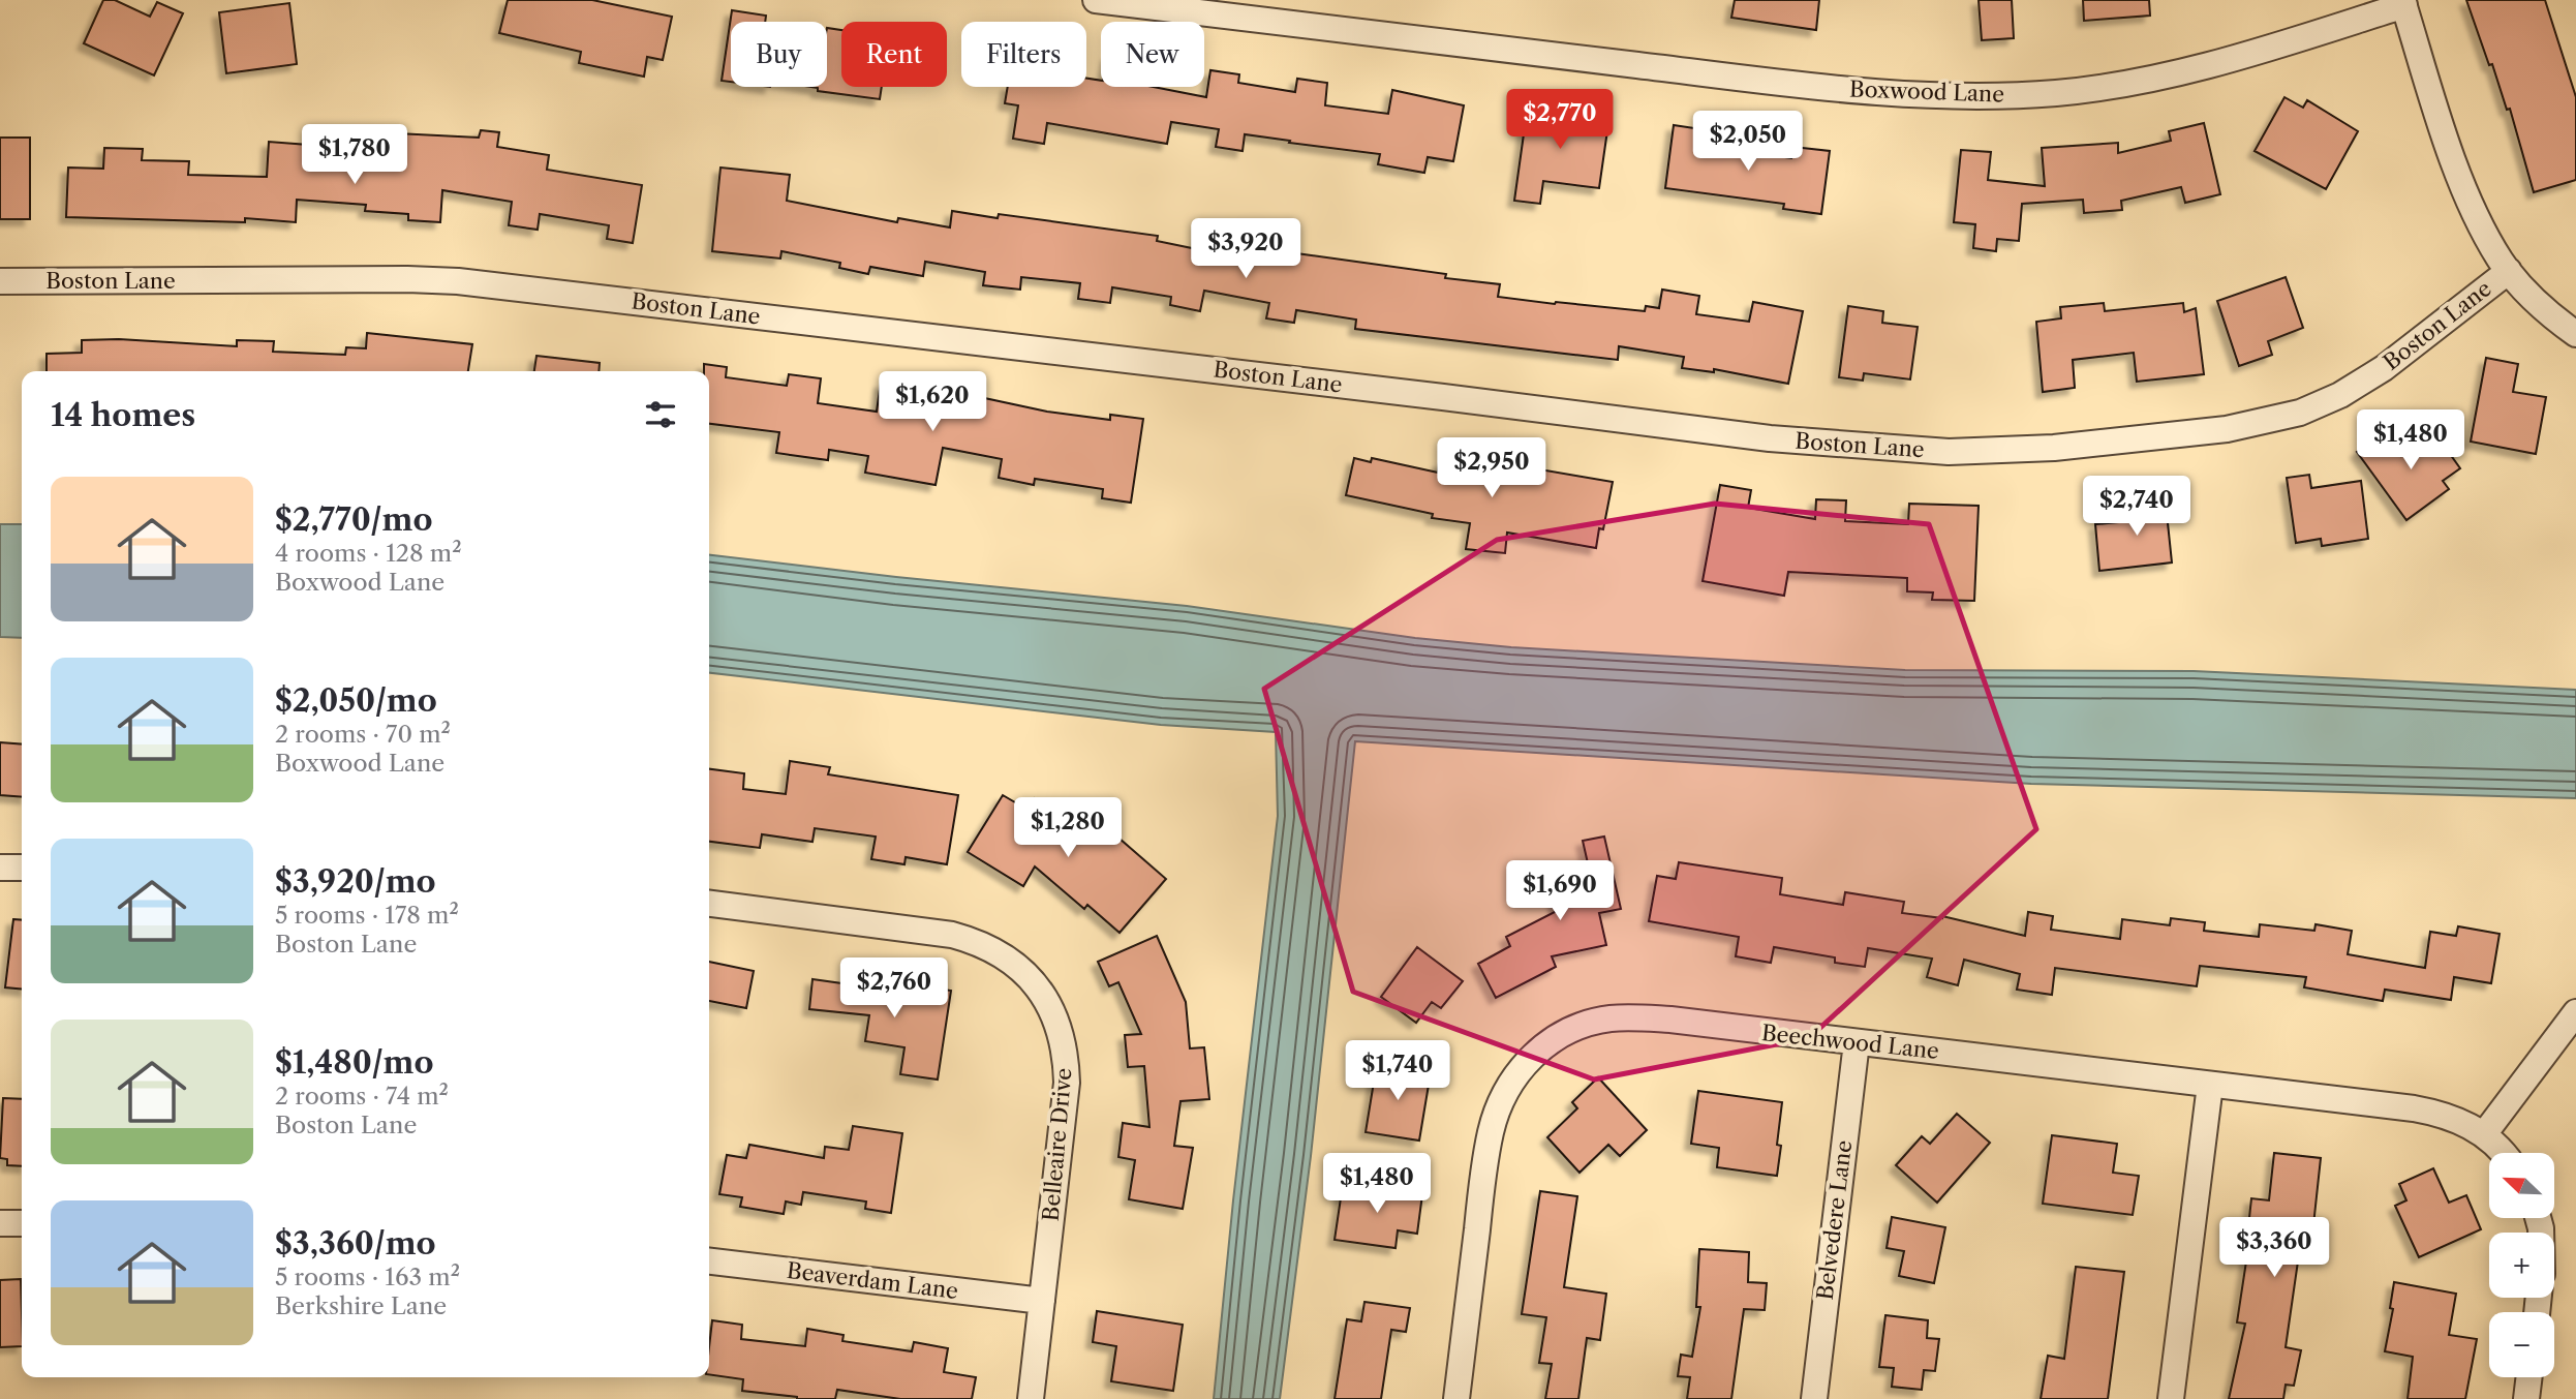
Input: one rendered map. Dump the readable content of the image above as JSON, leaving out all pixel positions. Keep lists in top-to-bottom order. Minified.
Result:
{"streets":{"street":["Boxwood Lane","Boston Lane","Beechwood Lane","Belleaire Drive","Belvedere Lane","Beaverdam Lane"]},"crossings":[["Beechwood Lane","Belvedere Lane"],["Belleaire Drive","Beaverdam Lane"]],"north":"top left","page":{"chip":["Buy","Rent","Filters","New"],"price":["$2,770","$2,050","$1,780","$3,920","$1,620","$1,480","$2,950","$2,740","$1,280","$1,690","$2,760","$1,740","$1,480","$3,360"],"heading":"14 homes","list":[{"name":"$2,770/mo","note":"4 rooms · 128 m² · Boxwood Lane"},{"name":"$2,050/mo","note":"2 rooms · 70 m² · Boxwood Lane"},{"name":"$3,920/mo","note":"5 rooms · 178 m² · Boston Lane"},{"name":"$1,480/mo","note":"2 rooms · 74 m² · Boston Lane"},{"name":"$3,360/mo","note":"5 rooms · 163 m² · Berkshire Lane"}],"map_buttons":["+","−"]}}
